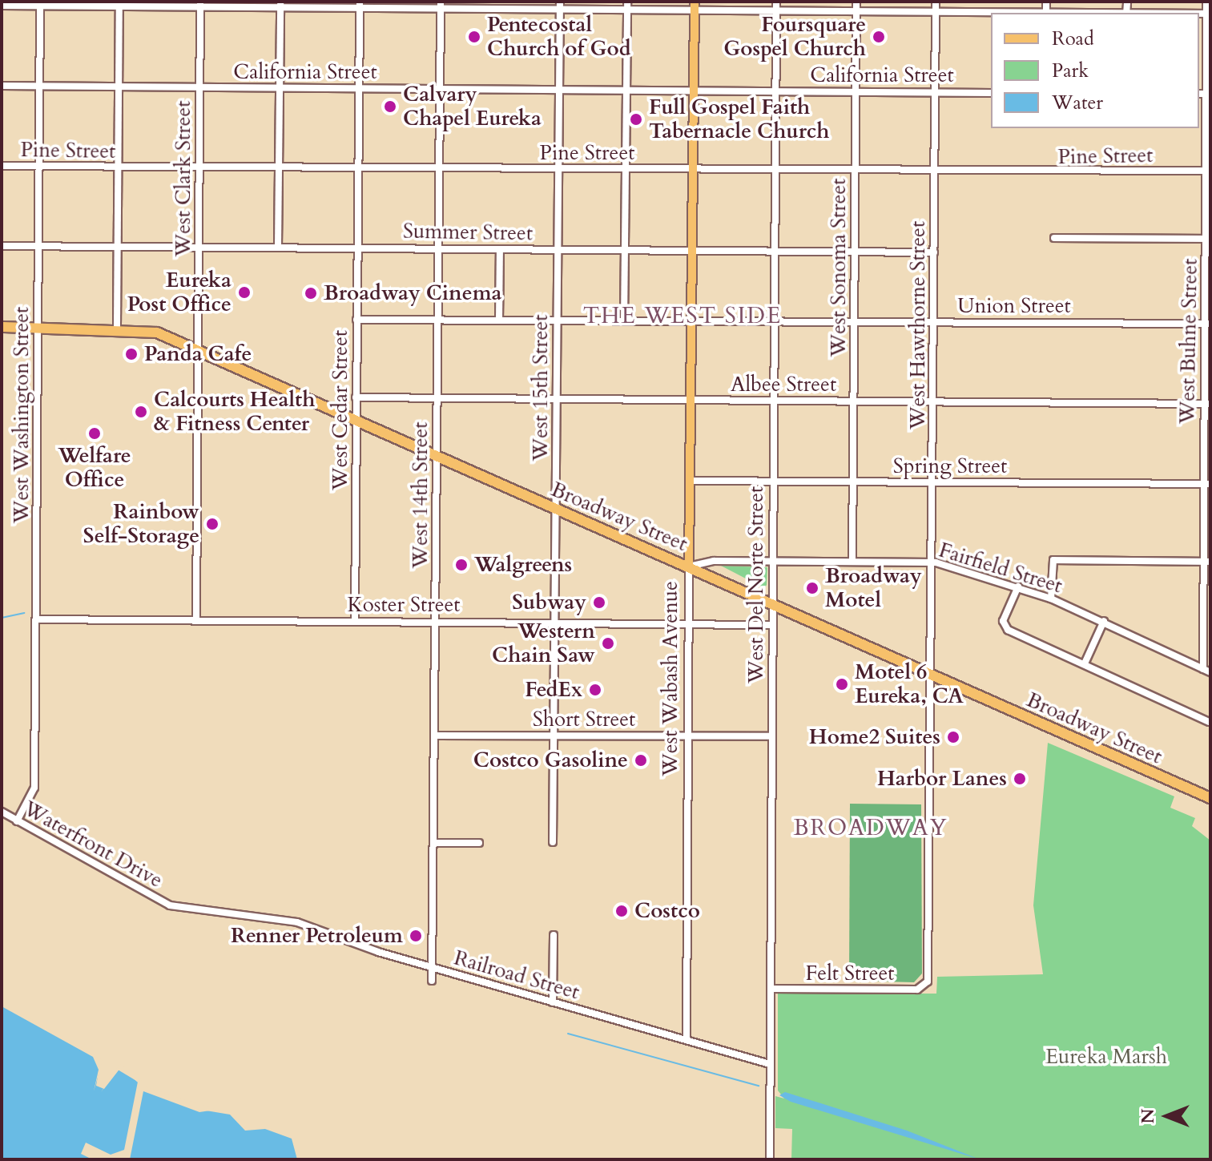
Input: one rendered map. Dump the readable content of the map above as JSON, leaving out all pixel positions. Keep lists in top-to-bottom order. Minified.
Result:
{"streets":{"highway":["Broadway Street"],"main road":["West Wabash Avenue"],"street":["California Street","Pine Street","West Clark Street","Summer Street","West Sonoma Street","Union Street","West Hawthorne Street","West Buhne Street","Albee Street","West 15th Street","West Cedar Street","West Washington Street","Spring Street","West 14th Street","Fairfield Street","West Del Norte Street","Koster Street","Short Street","Waterfront Drive","Felt Street","Railroad Street"]},"crossings":[["California Street","West Clark Street"],["California Street","West Sonoma Street"],["California Street","West Hawthorne Street"],["California Street","West 15th Street"],["California Street","West Cedar Street"],["California Street","West Washington Street"],["California Street","West 14th Street"],["California Street","West Del Norte Street"],["California Street","West Wabash Avenue"],["Pine Street","West Clark Street"],["Pine Street","West Sonoma Street"],["Pine Street","West Hawthorne Street"],["Pine Street","West Buhne Street"],["Pine Street","West 15th Street"],["Pine Street","West Cedar Street"],["Pine Street","West Washington Street"],["Pine Street","West 14th Street"],["Pine Street","West Del Norte Street"],["Pine Street","West Wabash Avenue"],["West Clark Street","Summer Street"],["West Clark Street","Broadway Street"],["West Clark Street","Koster Street"],["Summer Street","West Sonoma Street"],["Summer Street","West Hawthorne Street"],["Summer Street","West 15th Street"],["Summer Street","West Cedar Street"],["Summer Street","West Washington Street"],["Summer Street","West 14th Street"],["Summer Street","West Del Norte Street"],["Summer Street","West Wabash Avenue"],["West Sonoma Street","Union Street"],["West Sonoma Street","Albee Street"],["West Sonoma Street","Spring Street"],["West Sonoma Street","Fairfield Street"],["Union Street","West Hawthorne Street"],["Union Street","West Buhne Street"],["Union Street","West 15th Street"],["Union Street","West Cedar Street"],["Union Street","West 14th Street"],["Union Street","West Del Norte Street"],["Union Street","West Wabash Avenue"],["West Hawthorne Street","Albee Street"],["West Hawthorne Street","Spring Street"],["West Hawthorne Street","Broadway Street"],["West Hawthorne Street","Fairfield Street"],["West Hawthorne Street","Felt Street"],["West Buhne Street","Albee Street"],["West Buhne Street","Spring Street"],["West Buhne Street","Fairfield Street"],["Albee Street","West 15th Street"],["Albee Street","West Cedar Street"],["Albee Street","West 14th Street"],["Albee Street","West Del Norte Street"],["Albee Street","West Wabash Avenue"],["West 15th Street","Broadway Street"],["West 15th Street","Koster Street"],["West 15th Street","Short Street"],["West Cedar Street","Broadway Street"],["West Cedar Street","Koster Street"],["West Washington Street","Broadway Street"],["West Washington Street","Koster Street"],["West Washington Street","Waterfront Drive"],["Spring Street","West Del Norte Street"],["Spring Street","West Wabash Avenue"],["West 14th Street","Broadway Street"],["West 14th Street","Koster Street"],["West 14th Street","Short Street"],["West 14th Street","Railroad Street"],["Broadway Street","Fairfield Street"],["Broadway Street","West Del Norte Street"],["Broadway Street","West Wabash Avenue"],["Fairfield Street","West Del Norte Street"],["Fairfield Street","West Wabash Avenue"],["West Del Norte Street","Koster Street"],["West Del Norte Street","Short Street"],["West Del Norte Street","Felt Street"],["West Del Norte Street","Railroad Street"],["Koster Street","West Wabash Avenue"],["West Wabash Avenue","Short Street"],["West Wabash Avenue","Railroad Street"],["Waterfront Drive","Railroad Street"]],"districts":["THE WEST SIDE","BROADWAY"],"parks":["Eureka Marsh"],"places":["Pentecostal Church of God","Foursquare Gospel Church","Calvary Chapel Eureka","Full Gospel Faith Tabernacle Church","Eureka Post Office","Broadway Cinema","Panda Cafe","Calcourts Health & Fitness Center","Welfare Office","Rainbow Self-Storage","Walgreens","Broadway Motel","Subway","Western Chain Saw","Motel 6 Eureka, CA","FedEx","Home2 Suites","Costco Gasoline","Harbor Lanes","Costco","Renner Petroleum"],"legend":["Road","Park","Water"],"north":"left"}
